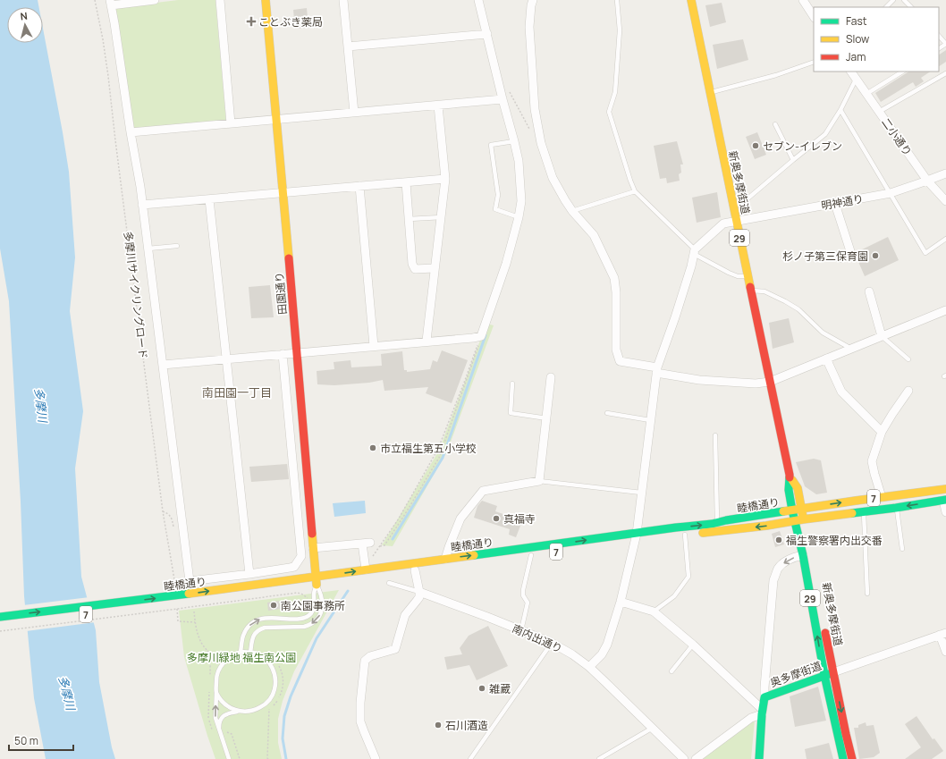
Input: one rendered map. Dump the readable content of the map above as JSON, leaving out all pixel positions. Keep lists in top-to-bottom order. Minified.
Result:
{"streets":{"main road":["新奥多摩街道","29","田園通り","7","睦橋通り","奥多摩街道"],"street":["二小通り","明神通り","南内出通り"],"path":["多摩川サイクリングロード"]},"crossings":[["二小通り","明神通り"],["新奥多摩街道","明神通り"],["新奥多摩街道","睦橋通り"],["新奥多摩街道","奥多摩街道"],["田園通り","睦橋通り"]],"districts":["南田園一丁目"],"water":["多摩川"],"parks":["多摩川緑地 福生南公園"],"places":{"health":["ことぶき薬局"],"other":["セブン-イレブン","杉ノ子第三保育園","市立福生第五小学校","真福寺","福生警察署内出交番","南公園事務所","雑蔵","石川酒造"]},"legend":["Fast","Slow","Jam"],"scale_bar":"50 m","north":"top"}
